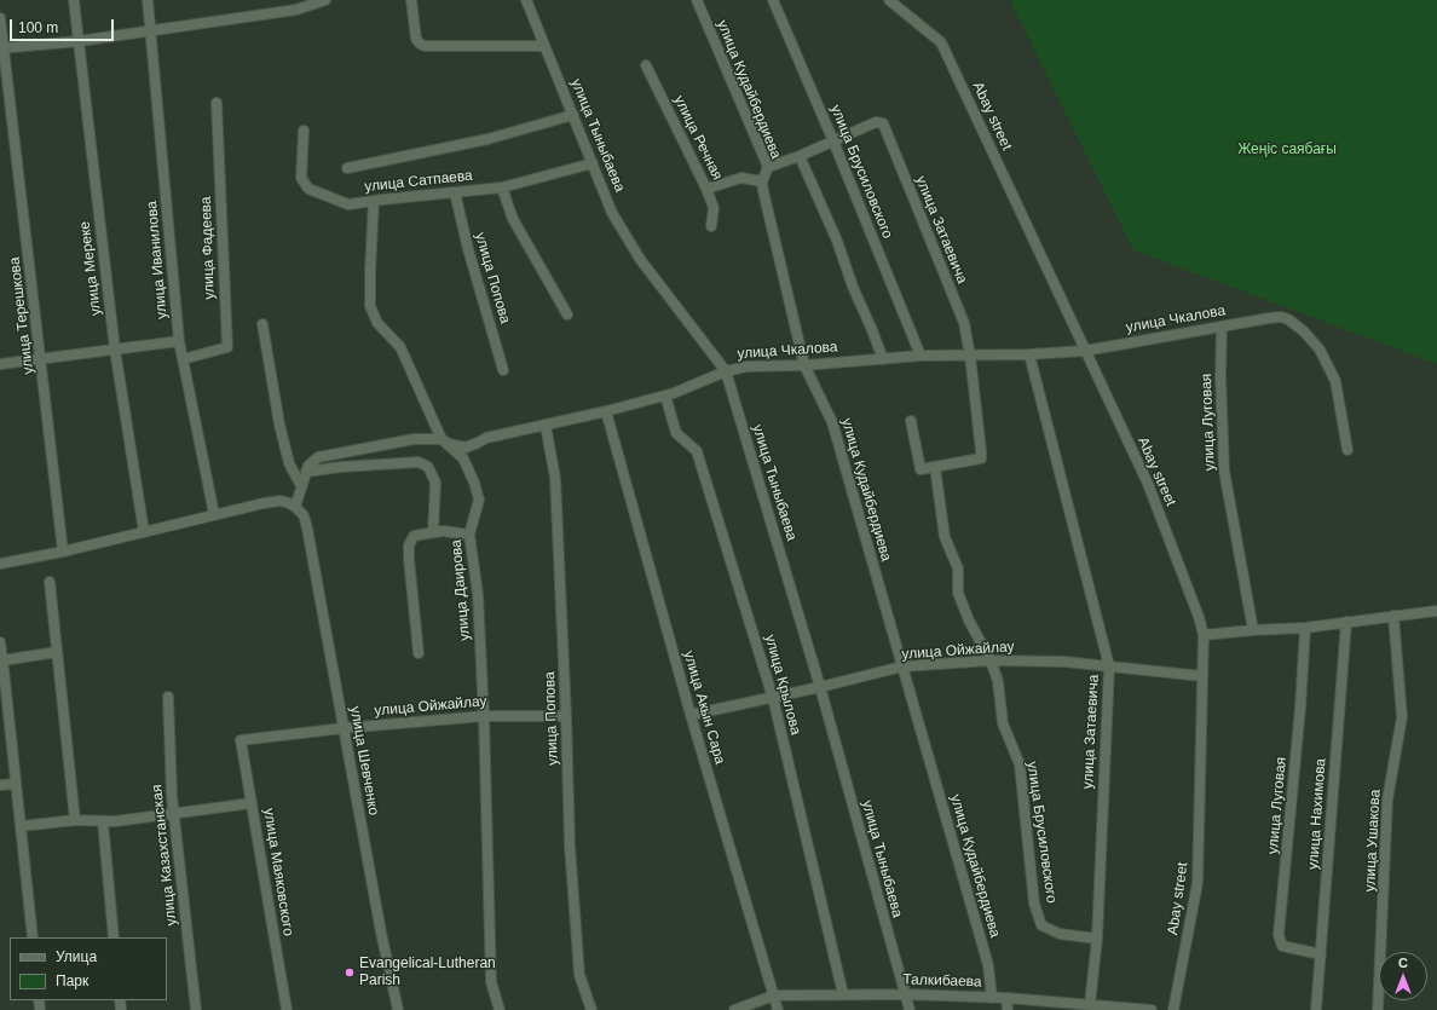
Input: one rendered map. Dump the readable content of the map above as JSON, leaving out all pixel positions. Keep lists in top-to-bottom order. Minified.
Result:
{"streets":{"street":["улица Кудайбердиева","Abay street","улица Тыныбаева","улица Речная","улица Брусиловского","улица Сатпаева","улица Затаевича","улица Фадеева","улица Иванилова","улица Мереке","улица Попова","улица Терешкова","улица Чкалова","улица Луговая","улица Даирова","улица Ойжайлау","улица Крылова","улица Акын Сара","улица Шевченко","улица Нахимова","улица Ушакова","улица Казахстанская","улица Маяковского","Талкибаева"]},"crossings":[["улица Кудайбердиева","улица Чкалова"],["улица Кудайбердиева","улица Ойжайлау"],["улица Кудайбердиева","Талкибаева"],["Abay street","улица Чкалова"],["Abay street","улица Ойжайлау"],["улица Тыныбаева","улица Сатпаева"],["улица Тыныбаева","улица Чкалова"],["улица Тыныбаева","улица Ойжайлау"],["улица Тыныбаева","Талкибаева"],["улица Брусиловского","улица Затаевича"],["улица Брусиловского","улица Чкалова"],["улица Брусиловского","улица Ойжайлау"],["улица Сатпаева","улица Попова"],["улица Сатпаева","улица Даирова"],["улица Затаевича","улица Чкалова"],["улица Затаевича","улица Ойжайлау"],["улица Затаевича","Талкибаева"],["улица Фадеева","улица Иванилова"],["улица Попова","улица Чкалова"],["улица Попова","улица Ойжайлау"],["улица Чкалова","улица Луговая"],["улица Чкалова","улица Даирова"],["улица Чкалова","улица Крылова"],["улица Чкалова","улица Акын Сара"],["улица Чкалова","улица Шевченко"],["улица Луговая","улица Нахимова"],["улица Даирова","улица Ойжайлау"],["улица Ойжайлау","улица Крылова"],["улица Ойжайлау","улица Акын Сара"],["улица Ойжайлау","улица Шевченко"],["улица Ойжайлау","улица Маяковского"],["улица Крылова","Талкибаева"],["улица Акын Сара","Талкибаева"]],"parks":["Жеңіс саябағы"],"places":["Evangelical-Lutheran Parish"],"legend":["Улица","Парк"],"scale_bar":"100 m","north":"top"}
